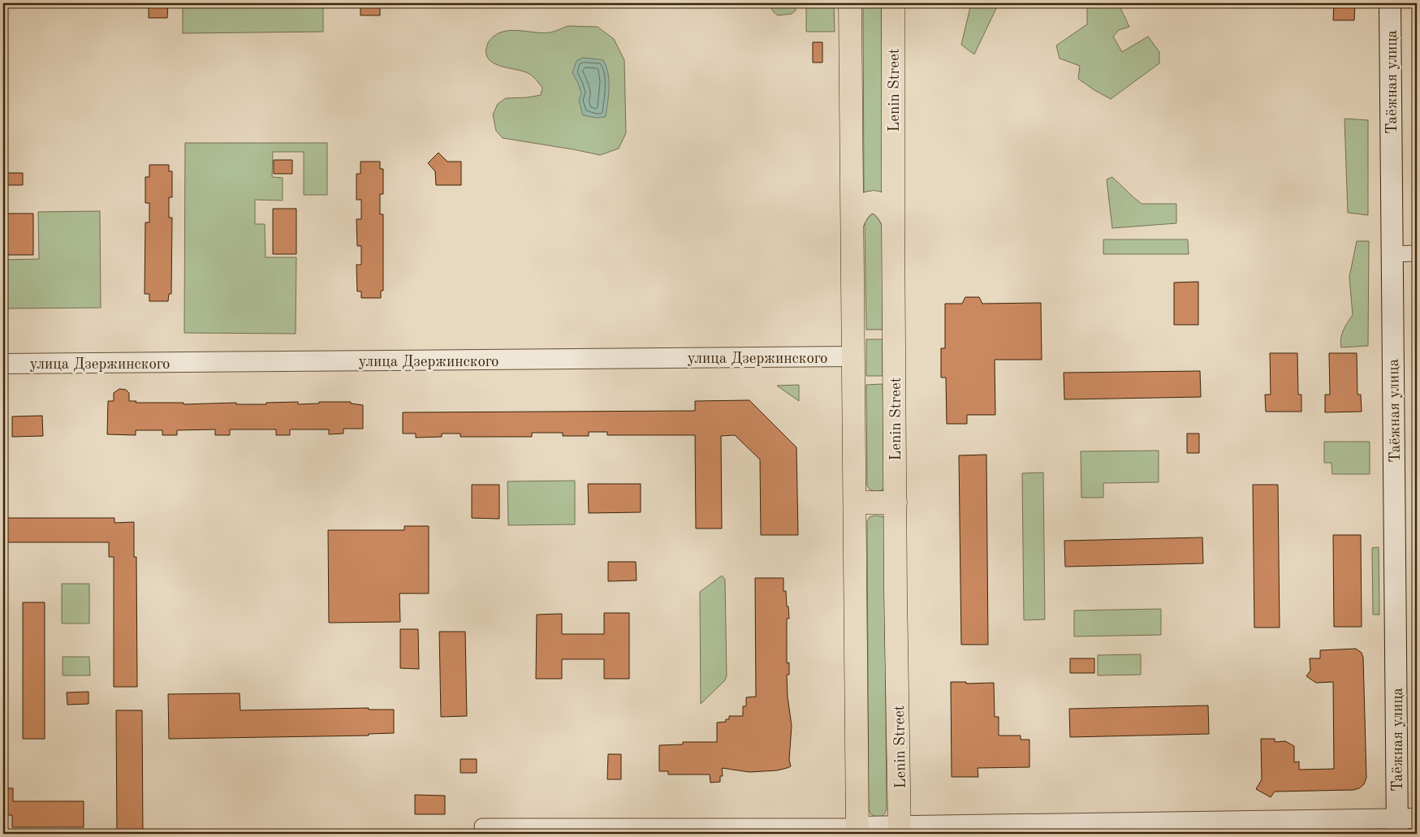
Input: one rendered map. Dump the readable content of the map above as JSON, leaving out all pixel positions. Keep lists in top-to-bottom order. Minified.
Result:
{"streets":{"main road":["Таёжная улица","Lenin Street"],"street":["улица Дзержинского"]}}
